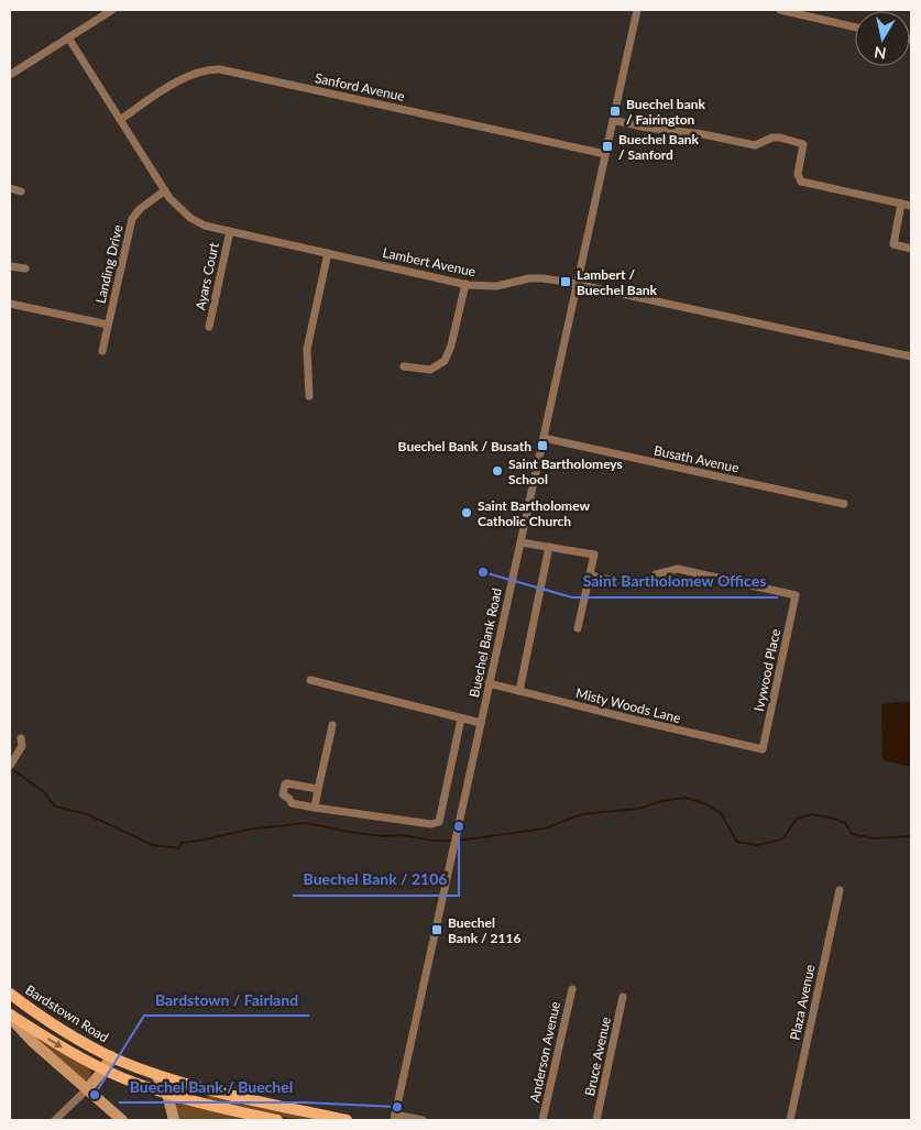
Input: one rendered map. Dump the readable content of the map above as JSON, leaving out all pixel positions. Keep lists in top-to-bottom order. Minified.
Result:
{"streets":{"main road":["Bardstown Road"],"street":["Sanford Avenue","Lambert Avenue","Landing Drive","Ayars Court","Busath Avenue","Buechel Bank Road","Ivywood Place","Misty Woods Lane","Plaza Avenue","Anderson Avenue","Bruce Avenue"]},"crossings":[["Sanford Avenue","Lambert Avenue"],["Sanford Avenue","Buechel Bank Road"],["Lambert Avenue","Landing Drive"],["Lambert Avenue","Ayars Court"],["Lambert Avenue","Buechel Bank Road"],["Busath Avenue","Buechel Bank Road"],["Buechel Bank Road","Misty Woods Lane"],["Ivywood Place","Misty Woods Lane"]],"places":{"transit":["Buechel bank / Fairington","Buechel Bank / Sanford","Lambert / Buechel Bank","Buechel Bank / Busath","Buechel Bank / 2116"],"other":["Saint Bartholomeys School","Saint Bartholomew Catholic Church","Saint Bartholomew Offices","Buechel Bank / 2106","Bardstown / Fairland","Buechel Bank / Buechel"]},"north":"bottom"}
